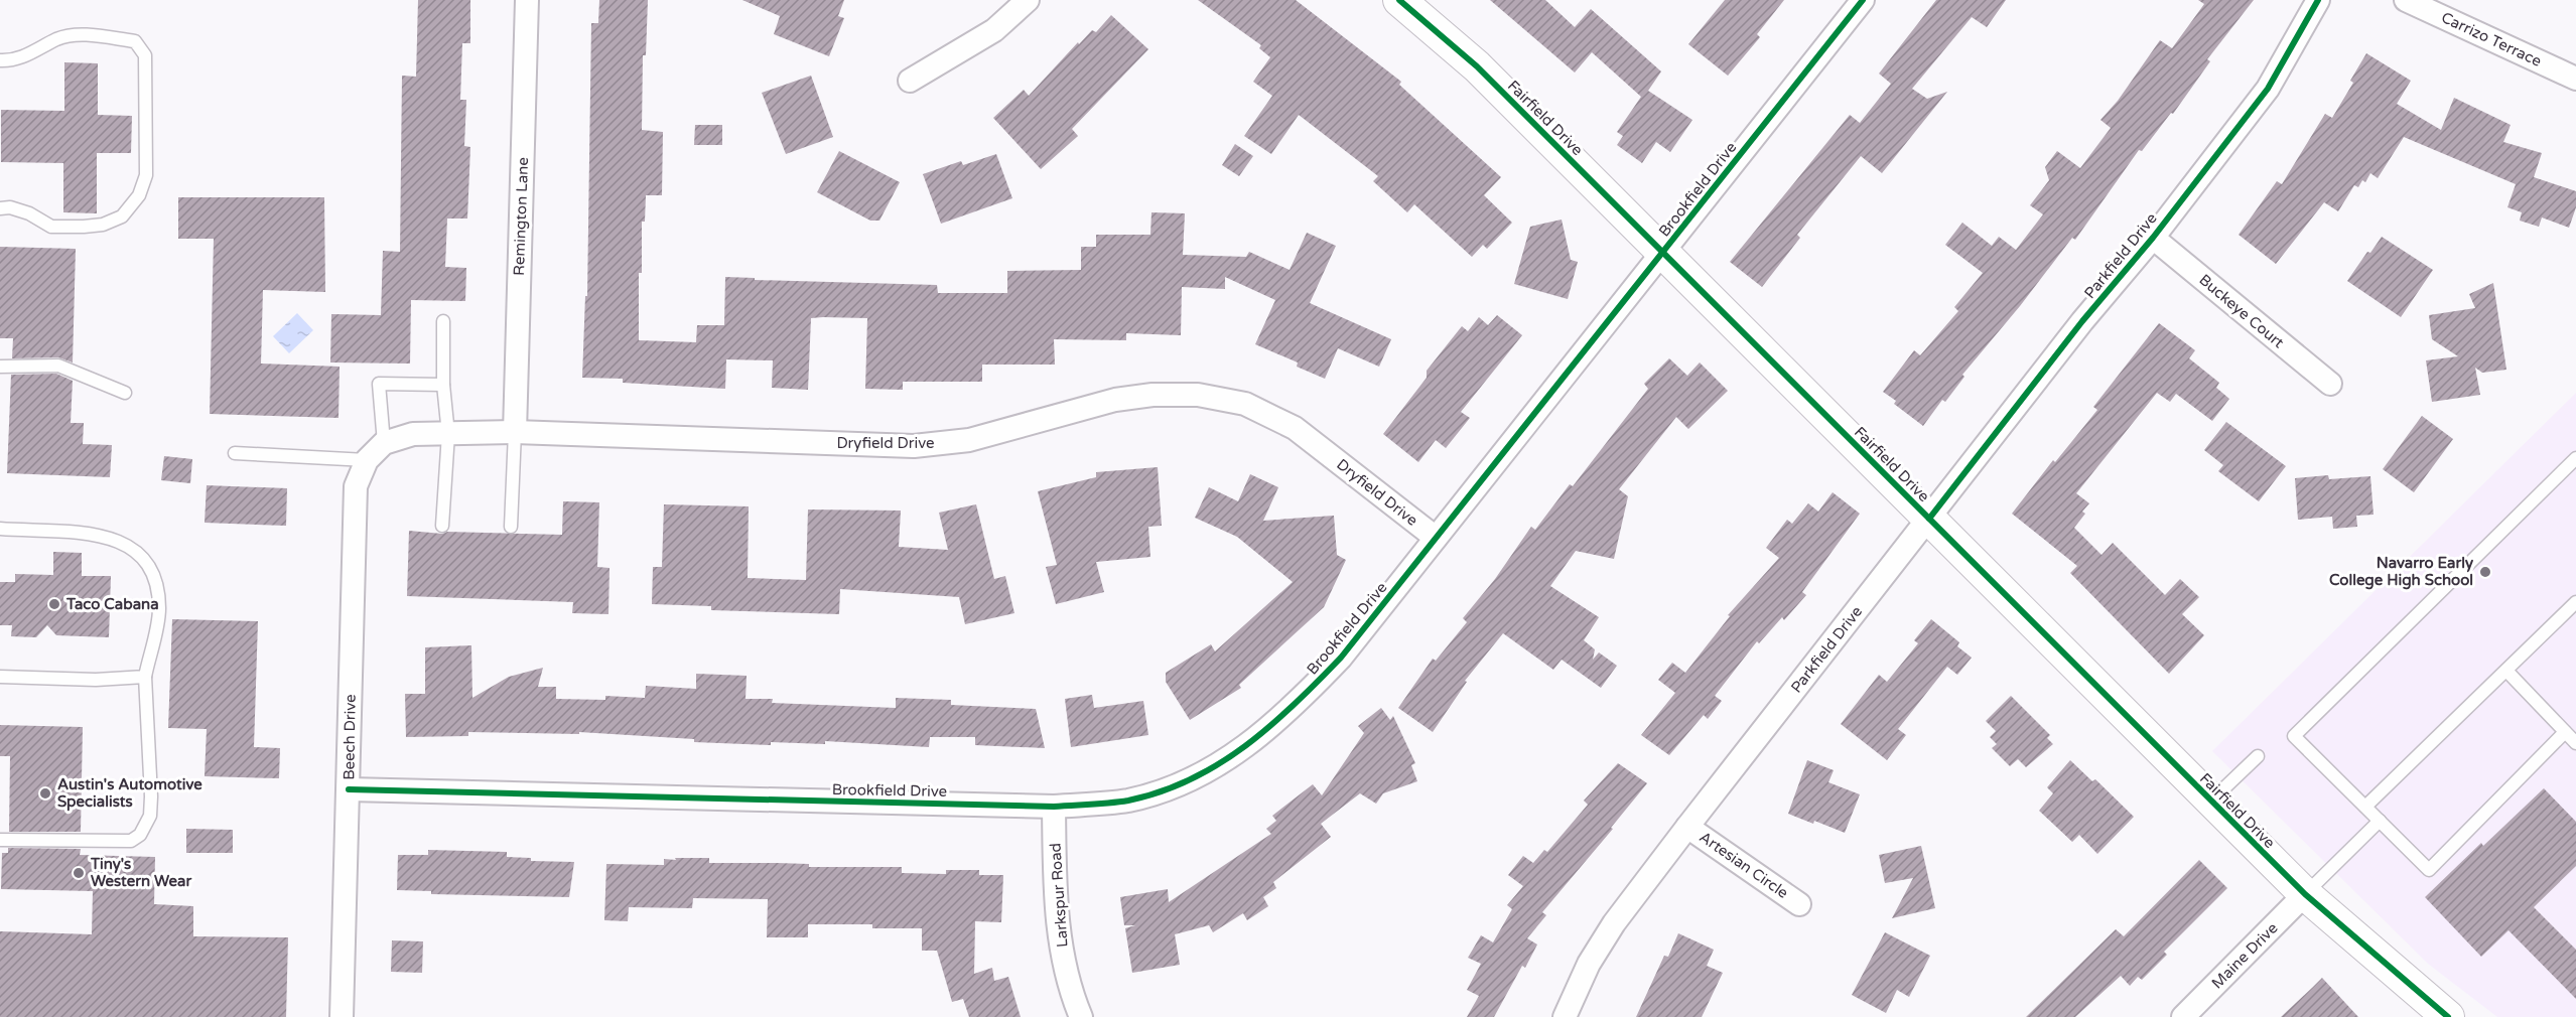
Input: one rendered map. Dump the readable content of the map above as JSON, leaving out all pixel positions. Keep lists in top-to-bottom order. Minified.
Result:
{"streets":{"street":["Carrizo Terrace","Fairfield Drive","Brookfield Drive","Remington Lane","Parkfield Drive","Buckeye Court","Dryfield Drive","Beech Drive","Artesian Circle","Larkspur Road","Maine Drive"]},"crossings":[["Fairfield Drive","Brookfield Drive"],["Fairfield Drive","Parkfield Drive"],["Fairfield Drive","Maine Drive"],["Brookfield Drive","Dryfield Drive"],["Brookfield Drive","Beech Drive"],["Brookfield Drive","Larkspur Road"],["Remington Lane","Dryfield Drive"],["Parkfield Drive","Buckeye Court"],["Parkfield Drive","Artesian Circle"],["Dryfield Drive","Beech Drive"]],"places":["Navarro Early College High School","Taco Cabana","Austin's Automotive Specialists","Tiny's Western Wear"]}
